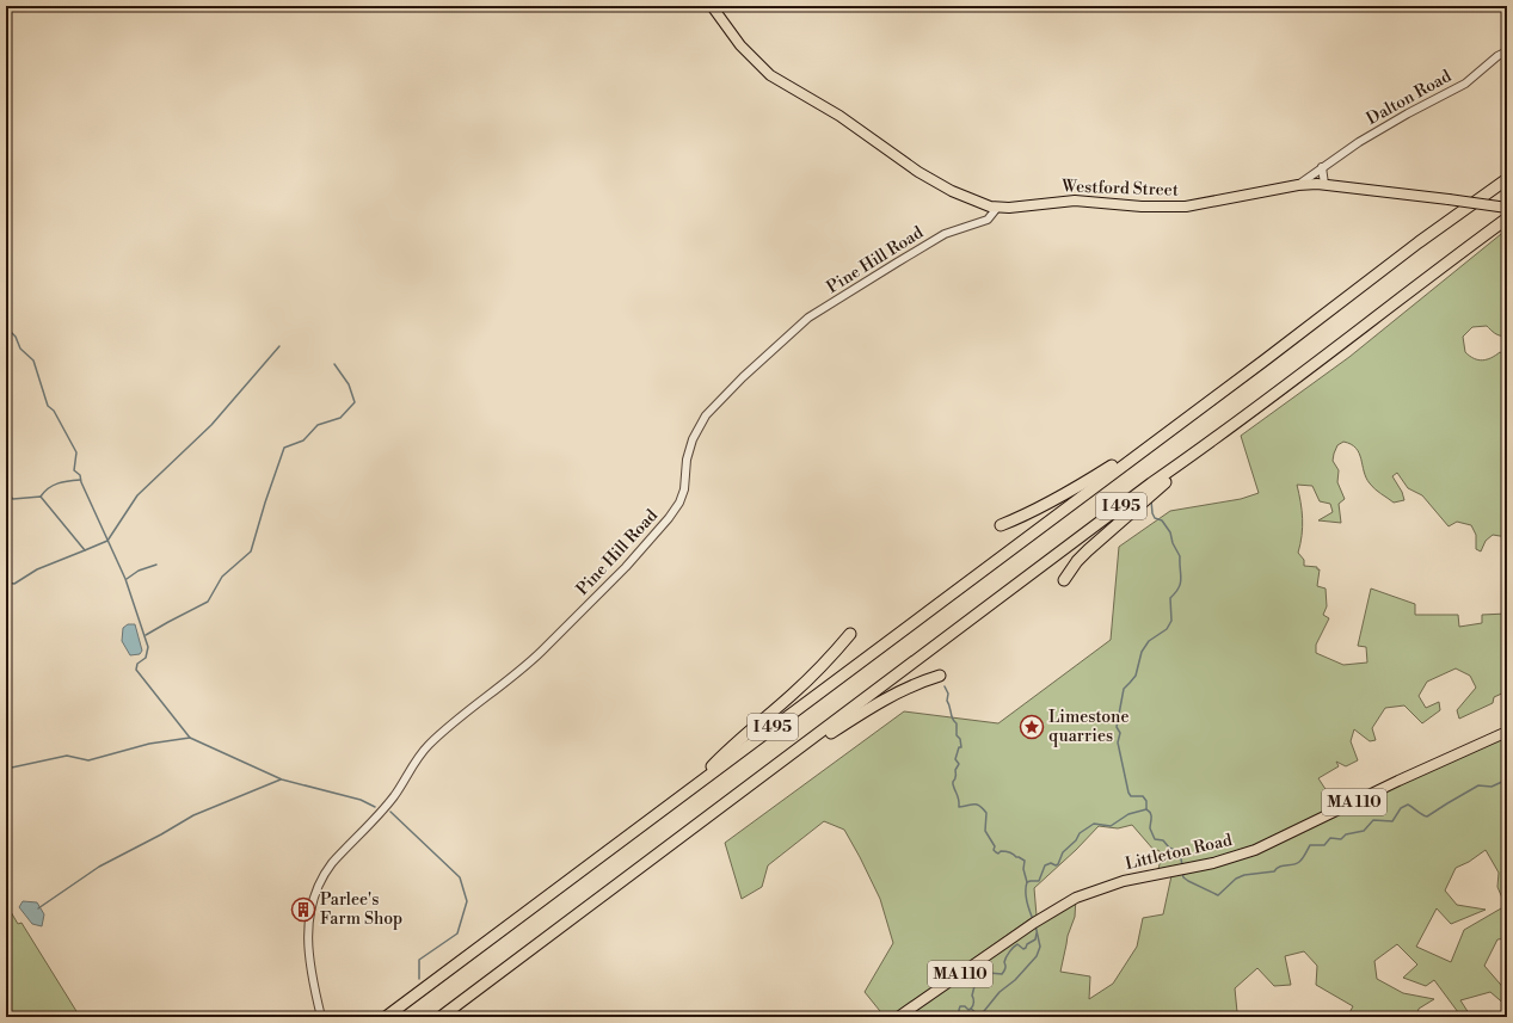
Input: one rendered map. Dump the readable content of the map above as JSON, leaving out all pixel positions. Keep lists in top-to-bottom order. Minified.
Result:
{"streets":{"highway":["I 495"],"main road":["Westford Street","MA 110","Littleton Road"],"street":["Dalton Road","Pine Hill Road"]},"crossings":[["Dalton Road","Westford Street"],["Westford Street","Pine Hill Road"]],"places":{"place":["Limestone quarries"],"building":["Parlee's Farm Shop"]}}
